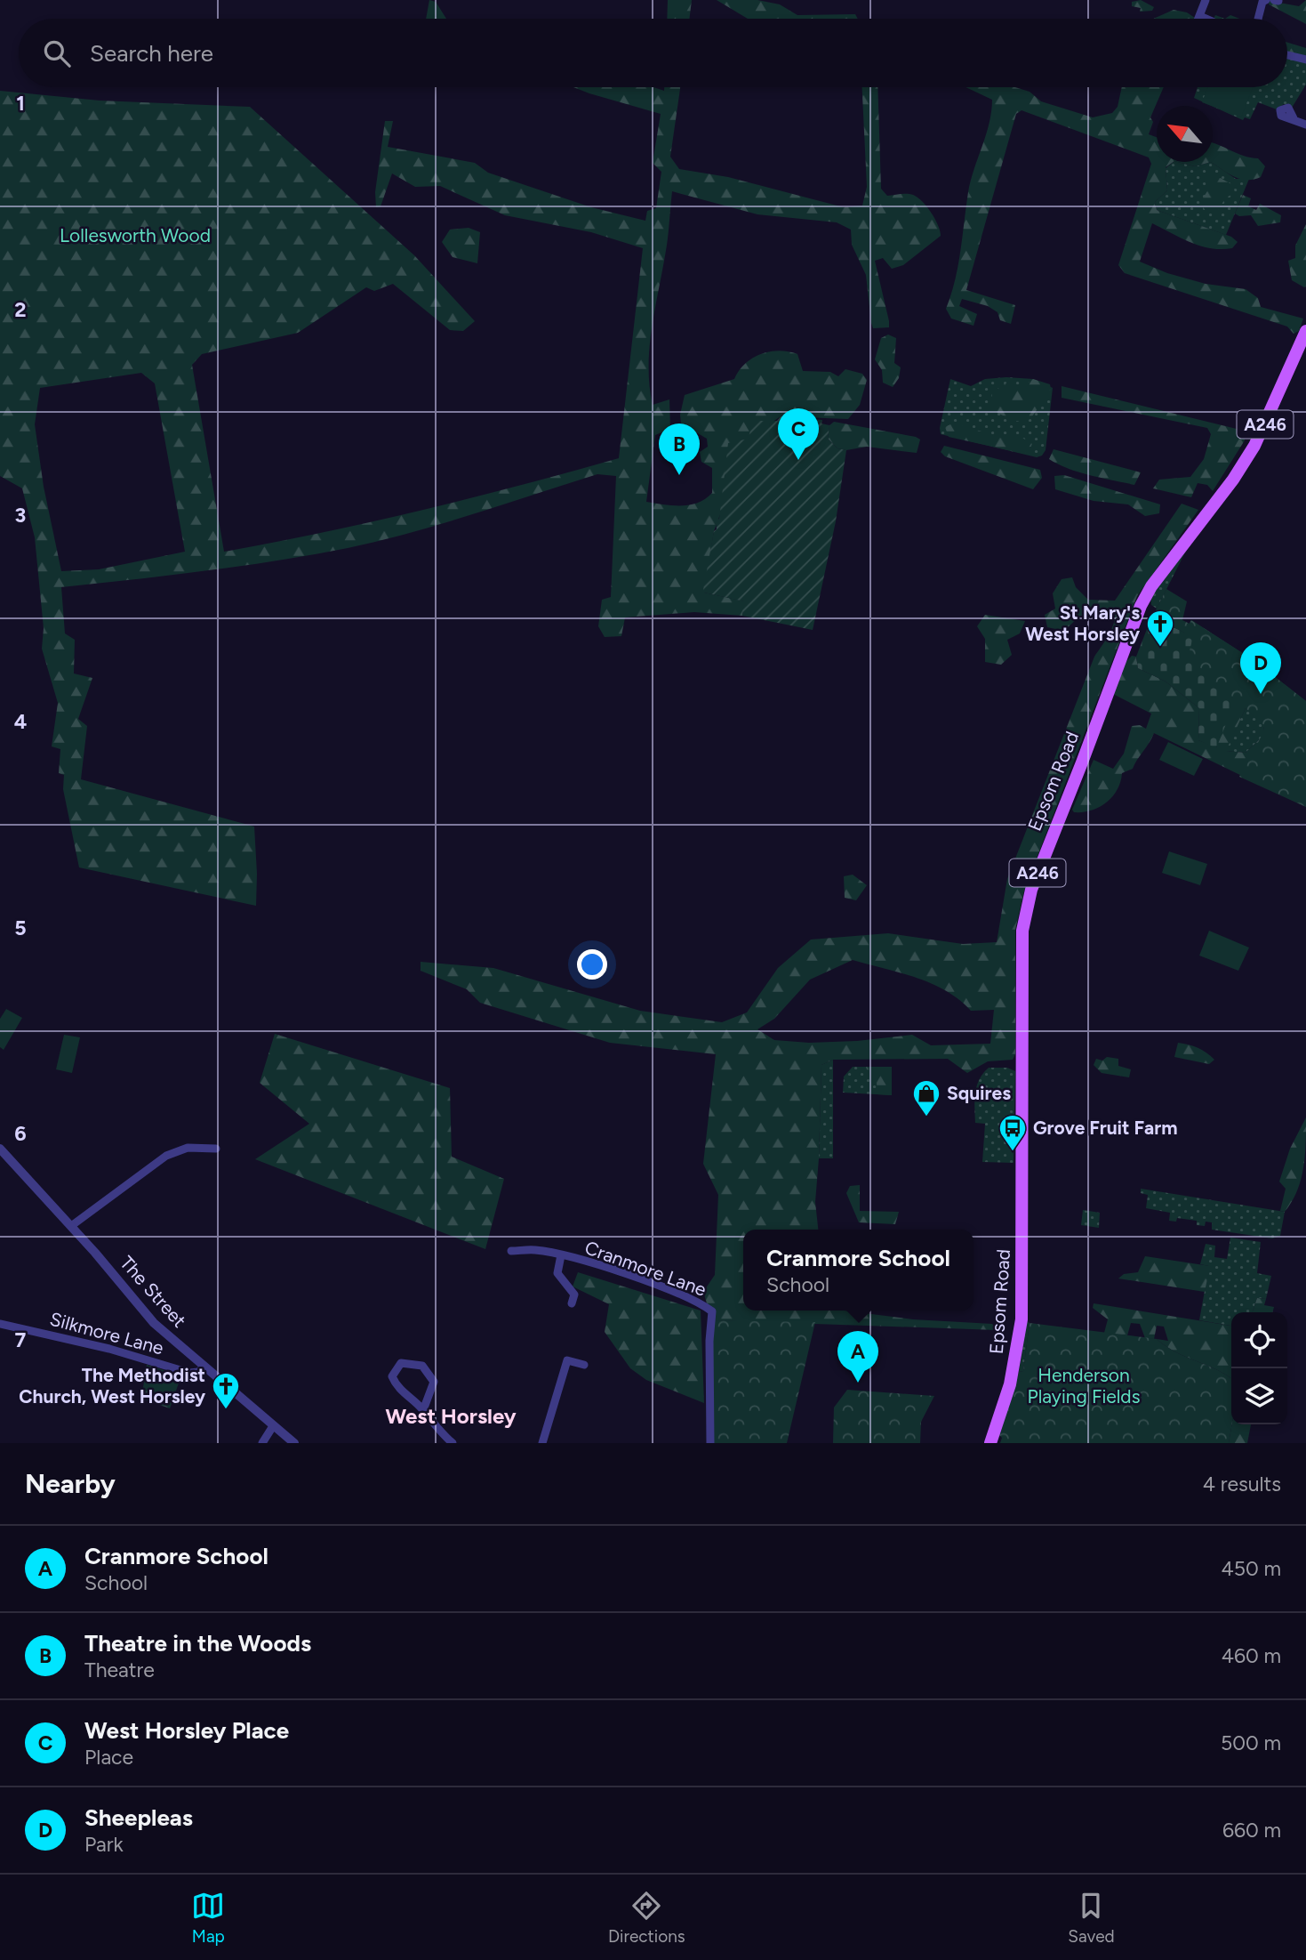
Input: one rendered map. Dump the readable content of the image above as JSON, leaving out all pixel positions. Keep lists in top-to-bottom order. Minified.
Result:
{"streets":{"main road":["A246","Epsom Road"],"street":["Cranmore Lane","The Street","Silkmore Lane"]},"crossings":[["The Street","Silkmore Lane"]],"districts":["West Horsley"],"parks":["Lollesworth Wood","Henderson Playing Fields"],"places":{"church":["St Mary's West Horsley","The Methodist Church, West Horsley"],"shop":["Squires"],"bus stop":["Grove Fruit Farm"]},"north":"top left","page":{"search":"Search here","pins":["C","B","D","A"],"popup":["Cranmore School","School"],"heading":["Nearby","4 results"],"list":[{"mark":"A","name":"Cranmore School","note":"School","value":"450 m"},{"mark":"B","name":"Theatre in the Woods","note":"Theatre","value":"460 m"},{"mark":"C","name":"West Horsley Place","note":"Place","value":"500 m"},{"mark":"D","name":"Sheepleas","note":"Park","value":"660 m"}],"nav":["Map","Directions","Saved"]},"grid":{"rows":["1","2","3","4","5","6","7"]}}
